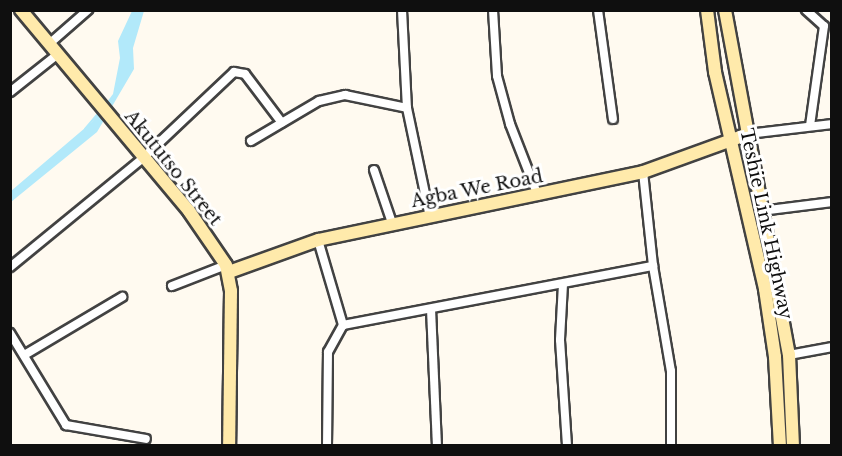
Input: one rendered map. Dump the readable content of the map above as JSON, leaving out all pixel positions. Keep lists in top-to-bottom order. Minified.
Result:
{"streets":{"main road":["Akututso Street","Agba We Road","Teshie Link Highway"]},"crossings":[["Akututso Street","Agba We Road"],["Agba We Road","Teshie Link Highway"]]}
